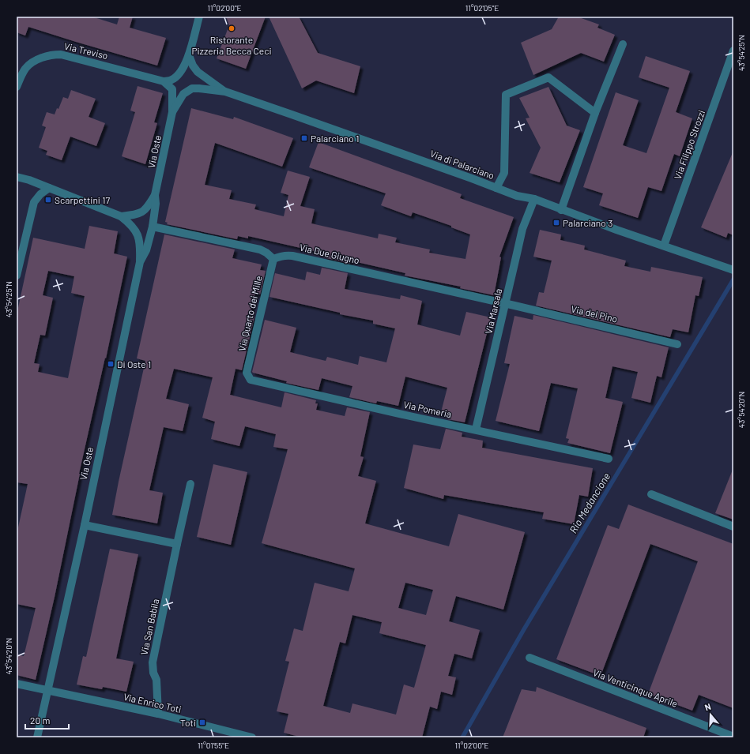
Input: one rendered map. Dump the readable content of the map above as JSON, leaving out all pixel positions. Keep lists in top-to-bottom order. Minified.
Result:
{"streets":{"street":["Via Treviso","Via Filippo Strozzi","Via Oste","Via di Palarciano","Via Due Giugno","Via Marsala","Via Quarto dei Mille","Via del Pino","Via Pomeria","Via San Babila","Via Venticinque Aprile","Via Enrico Toti"]},"crossings":[["Via Treviso","Via Oste"],["Via Filippo Strozzi","Via di Palarciano"],["Via Oste","Via di Palarciano"],["Via Oste","Via Enrico Toti"],["Via di Palarciano","Via Marsala"],["Via Due Giugno","Via Marsala"],["Via Due Giugno","Via Quarto dei Mille"],["Via Due Giugno","Via del Pino"],["Via Marsala","Via del Pino"],["Via Marsala","Via Pomeria"],["Via Quarto dei Mille","Via Pomeria"],["Via San Babila","Via Enrico Toti"]],"water":["Rio Medancione"],"places":{"other":["Ristorante Pizzeria Becca Ceci"],"transit":["Palarciano 1","Scarpettini 17","Palarciano 3","Di Oste 1","Toti"]},"scale_bar":"20 m","north":"top","coordinates":["11°02'00\"E","11°02'05\"E","43°54'25\"N","43°54'20\"N","11°01'55\"E"]}
